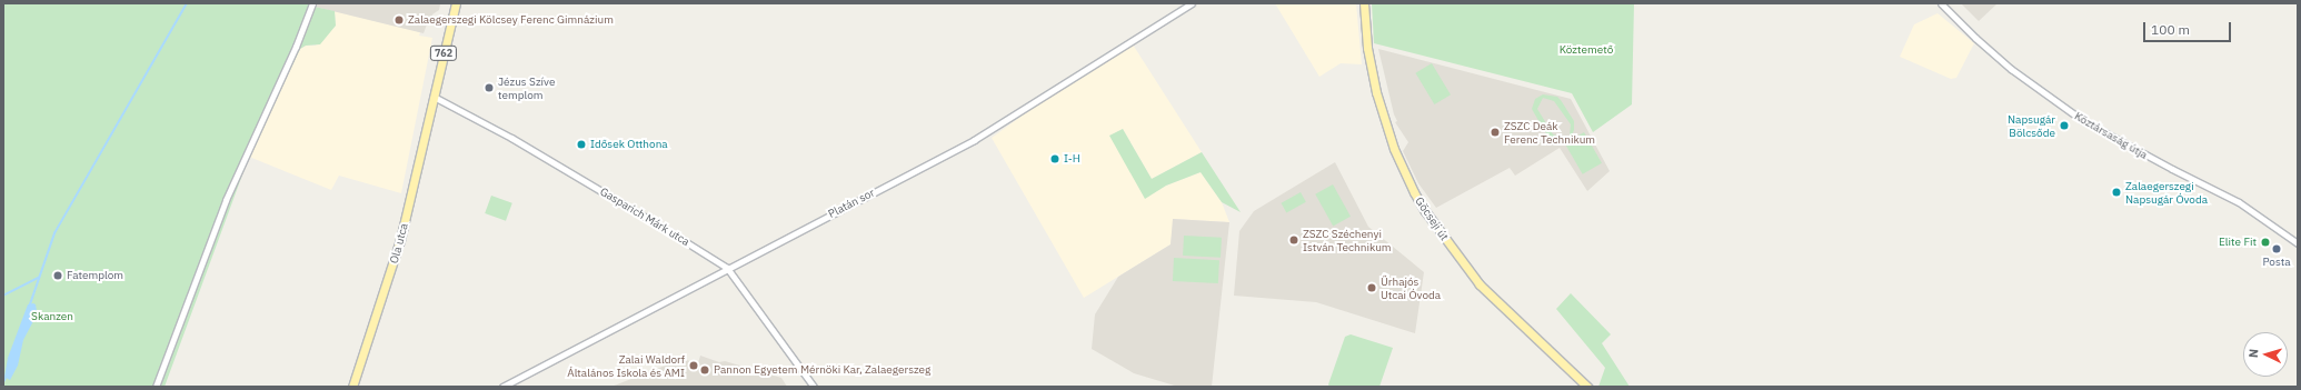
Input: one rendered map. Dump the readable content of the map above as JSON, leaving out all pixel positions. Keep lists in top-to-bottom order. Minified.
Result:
{"streets":{"main road":["762","Göcseji út","Ola utca"],"street":["Köztársaság útja","Platán sor","Gasparich Márk utca"]},"crossings":[["762","Gasparich Márk utca"],["762","Ola utca"],["Platán sor","Gasparich Márk utca"],["Gasparich Márk utca","Ola utca"]],"parks":["Köztemető","Skanzen"],"places":["Zalaegerszegi Kölcsey Ferenc Gimnázium","Jézus Szíve templom","Napsugár Bölcsőde","ZSZC Deák Ferenc Technikum","Idősek Otthona","I-H","Zalaegerszegi Napsugár Óvoda","ZSZC Széchenyi István Technikum","Elite Fit","Posta","Fatemplom","Űrhajós Utcai Óvoda","Zalai Waldorf Általános Iskola és AMI","Pannon Egyetem Mérnöki Kar, Zalaegerszeg"],"scale_bar":"100 m","north":"left"}
